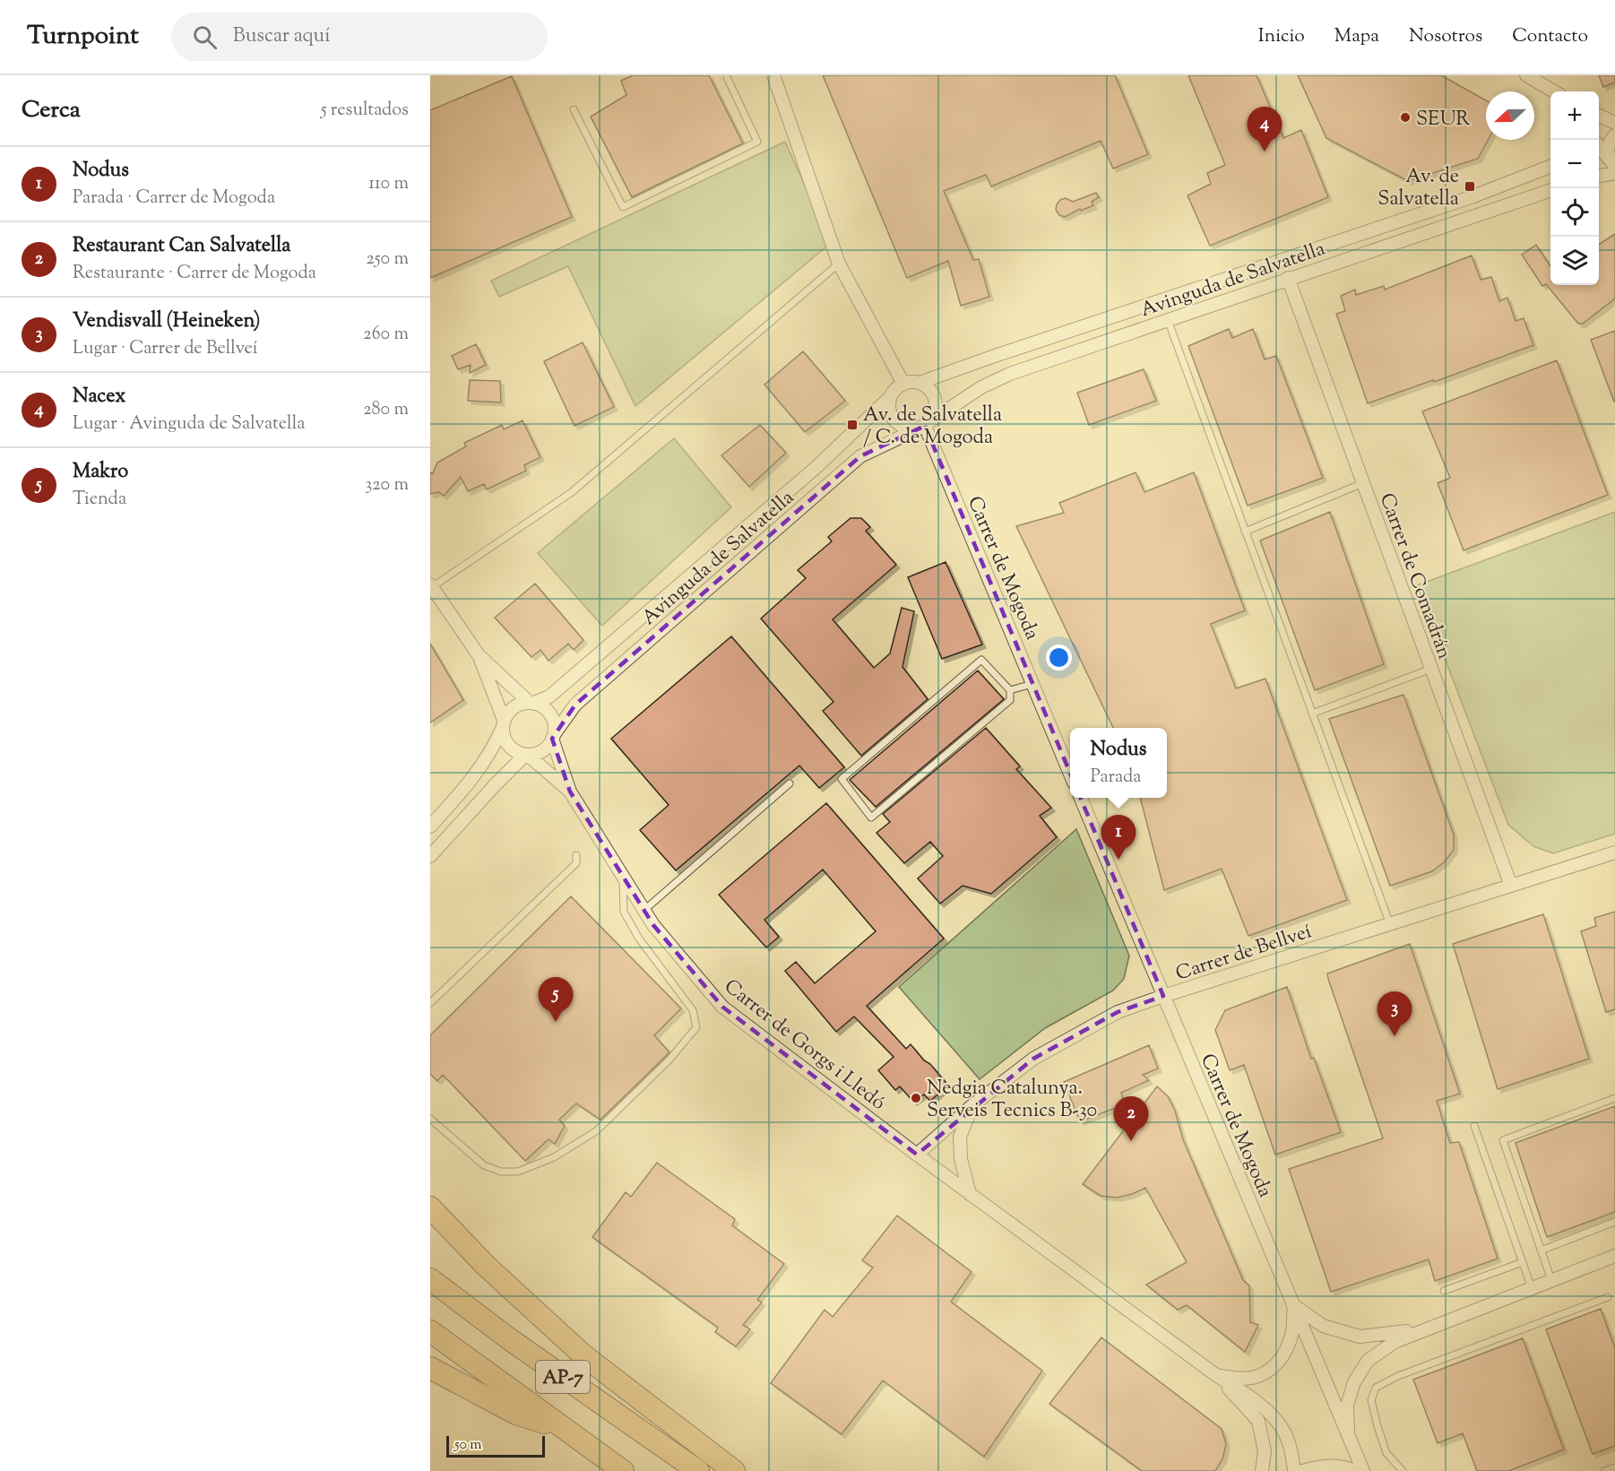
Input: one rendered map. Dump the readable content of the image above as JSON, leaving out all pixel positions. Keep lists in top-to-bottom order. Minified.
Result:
{"streets":{"highway":["AP-7"],"street":["Avinguda de Salvatella","Carrer de Mogoda","Carrer de Comadrán","Carrer de Bellveí","Carrer de Gorgs i Lledó"]},"crossings":[["Avinguda de Salvatella","Carrer de Mogoda"],["Avinguda de Salvatella","Carrer de Comadrán"],["Avinguda de Salvatella","Carrer de Gorgs i Lledó"],["Carrer de Mogoda","Carrer de Bellveí"],["Carrer de Mogoda","Carrer de Gorgs i Lledó"],["Carrer de Comadrán","Carrer de Bellveí"],["Carrer de Bellveí","Carrer de Gorgs i Lledó"]],"places":{"other":["SEUR","Nedgia Catalunya. Serveis Tecnics B-30"],"transit":["Av. de Salvatella","Av. de Salvatella / C. de Mogoda"]},"scale_bar":"50 m","north":"left","page":{"header":"Turnpoint","search":"Buscar aquí","nav":["Inicio","Mapa","Nosotros","Contacto"],"heading":["Cerca","5 resultados"],"map_buttons":["+","−"],"pins":["4","1","5","3","2"],"list":[{"mark":"1","name":"Nodus","note":"Parada · Carrer de Mogoda","value":"110 m"},{"mark":"2","name":"Restaurant Can Salvatella","note":"Restaurante · Carrer de Mogoda","value":"250 m"},{"mark":"3","name":"Vendisvall (Heineken)","note":"Lugar · Carrer de Bellveí","value":"260 m"},{"mark":"4","name":"Nacex","note":"Lugar · Avinguda de Salvatella","value":"280 m"},{"mark":"5","name":"Makro","note":"Tienda","value":"320 m"}],"popup":["Nodus","Parada"],"scale":"50 m"}}
